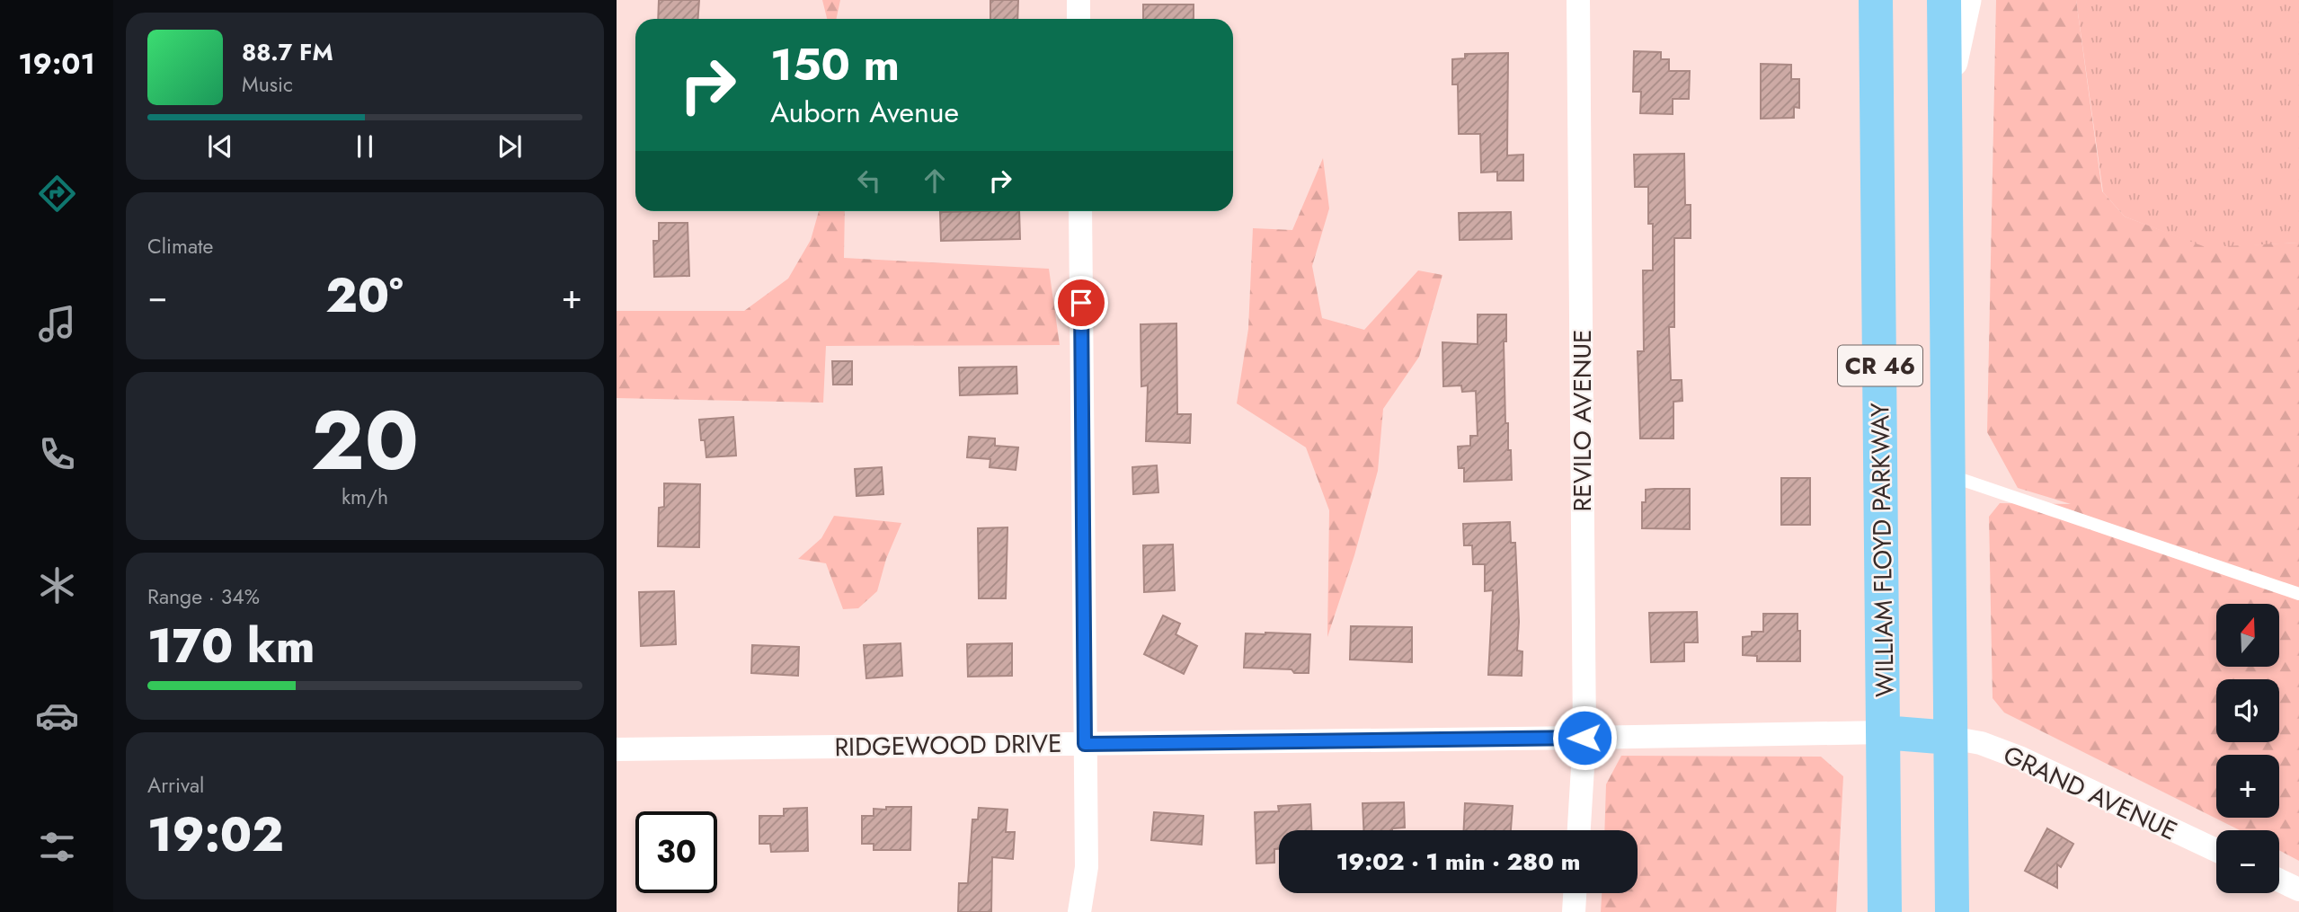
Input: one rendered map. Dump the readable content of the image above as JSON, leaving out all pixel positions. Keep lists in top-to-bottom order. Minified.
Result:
{"streets":{"highway":["CR 46","WILLIAM FLOYD PARKWAY"],"street":["REVILO AVENUE","RIDGEWOOD DRIVE","GRAND AVENUE"]},"crossings":[["CR 46","GRAND AVENUE"],["REVILO AVENUE","RIDGEWOOD DRIVE"],["WILLIAM FLOYD PARKWAY","RIDGEWOOD DRIVE"]],"north":"top","page":{"tabs":"19:01","turn":["150 m","Auborn Avenue"],"song":["88.7 FM","Music"],"tile":["Climate",["20","km/h"],["Range · 34%","170 km"],["Arrival","19:02"]],"heat":["−","20°","+"],"map_buttons":["+","−"],"limit":"30","trip":"19:02 · 1 min · 280 m"}}
